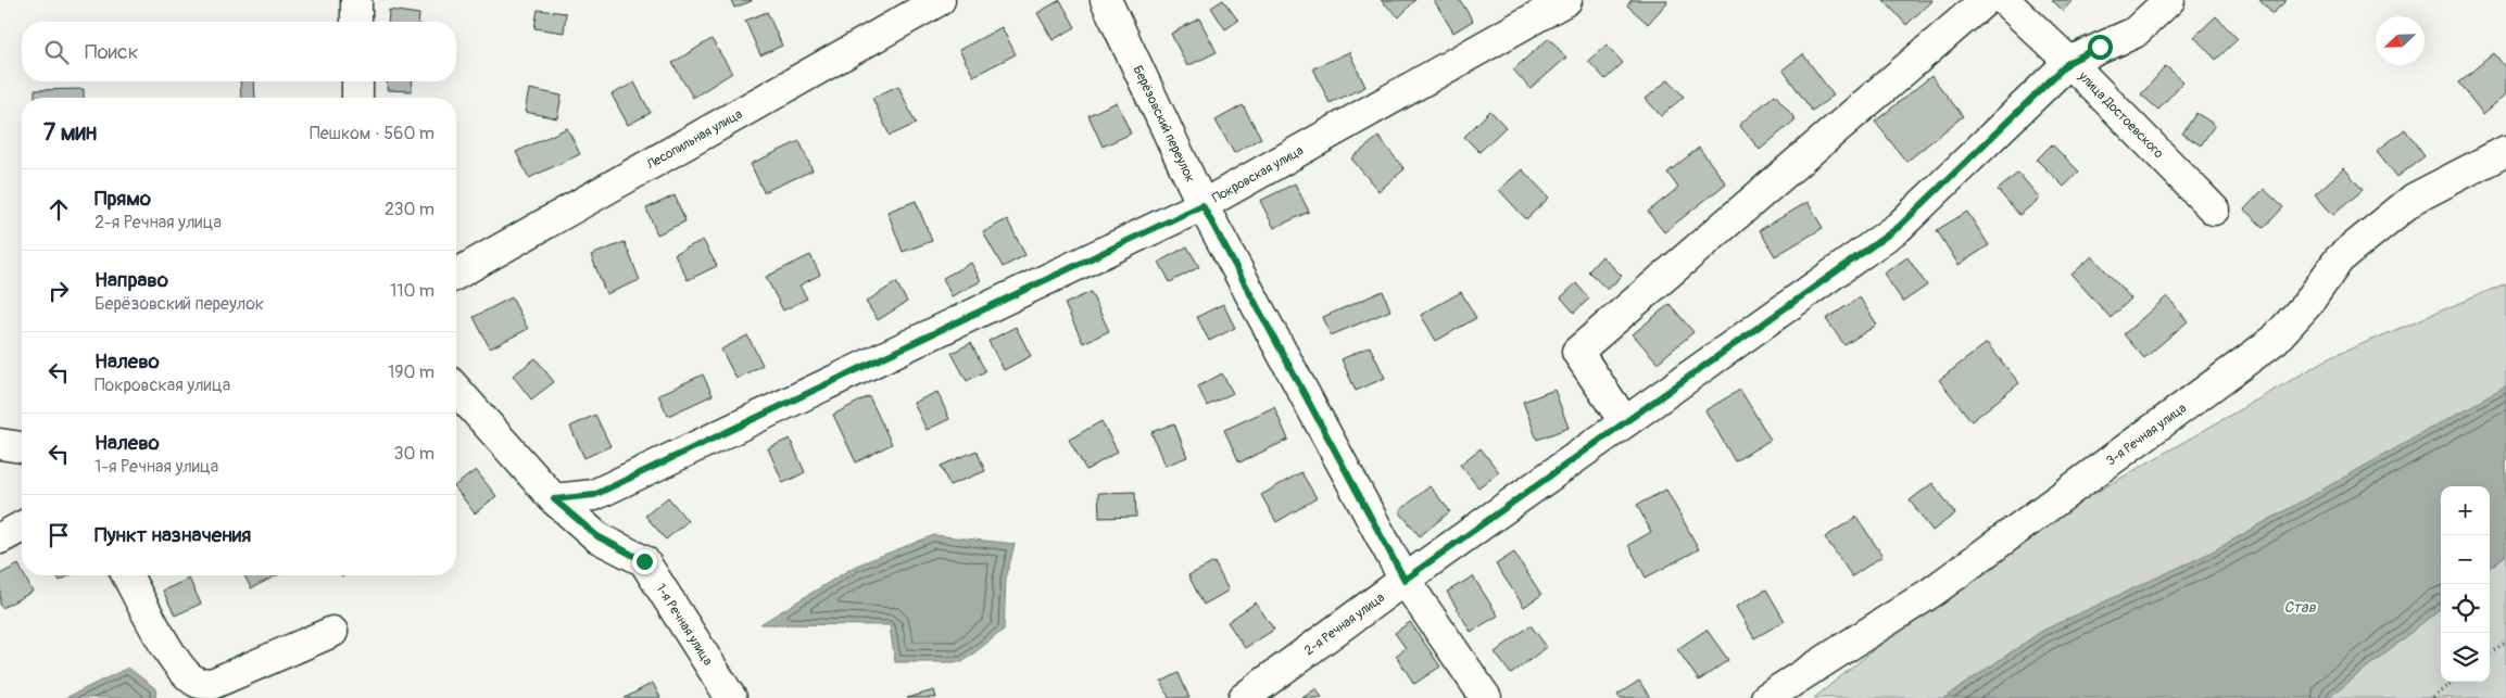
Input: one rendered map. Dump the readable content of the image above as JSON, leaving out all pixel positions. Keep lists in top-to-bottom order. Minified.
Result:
{"streets":{"street":["улица Достоевского","Берёзовский переулок","Лесопильная улица","Покровская улица","3-я Речная улица","2-я Речная улица","1-я Речная улица"]},"crossings":[["улица Достоевского","2-я Речная улица"],["Берёзовский переулок","Покровская улица"],["Берёзовский переулок","2-я Речная улица"],["Покровская улица","1-я Речная улица"]],"water":["Став"],"north":"bottom left","page":{"search":"Поиск","heading":["7 мин","Пешком · 560 m"],"list":[["Прямо","2-я Речная улица","230 m"],["Направо","Берёзовский переулок","110 m"],["Налево","Покровская улица","190 m"],["Налево","1-я Речная улица","30 m"],"Пункт назначения"],"map_buttons":["+","−"]}}
